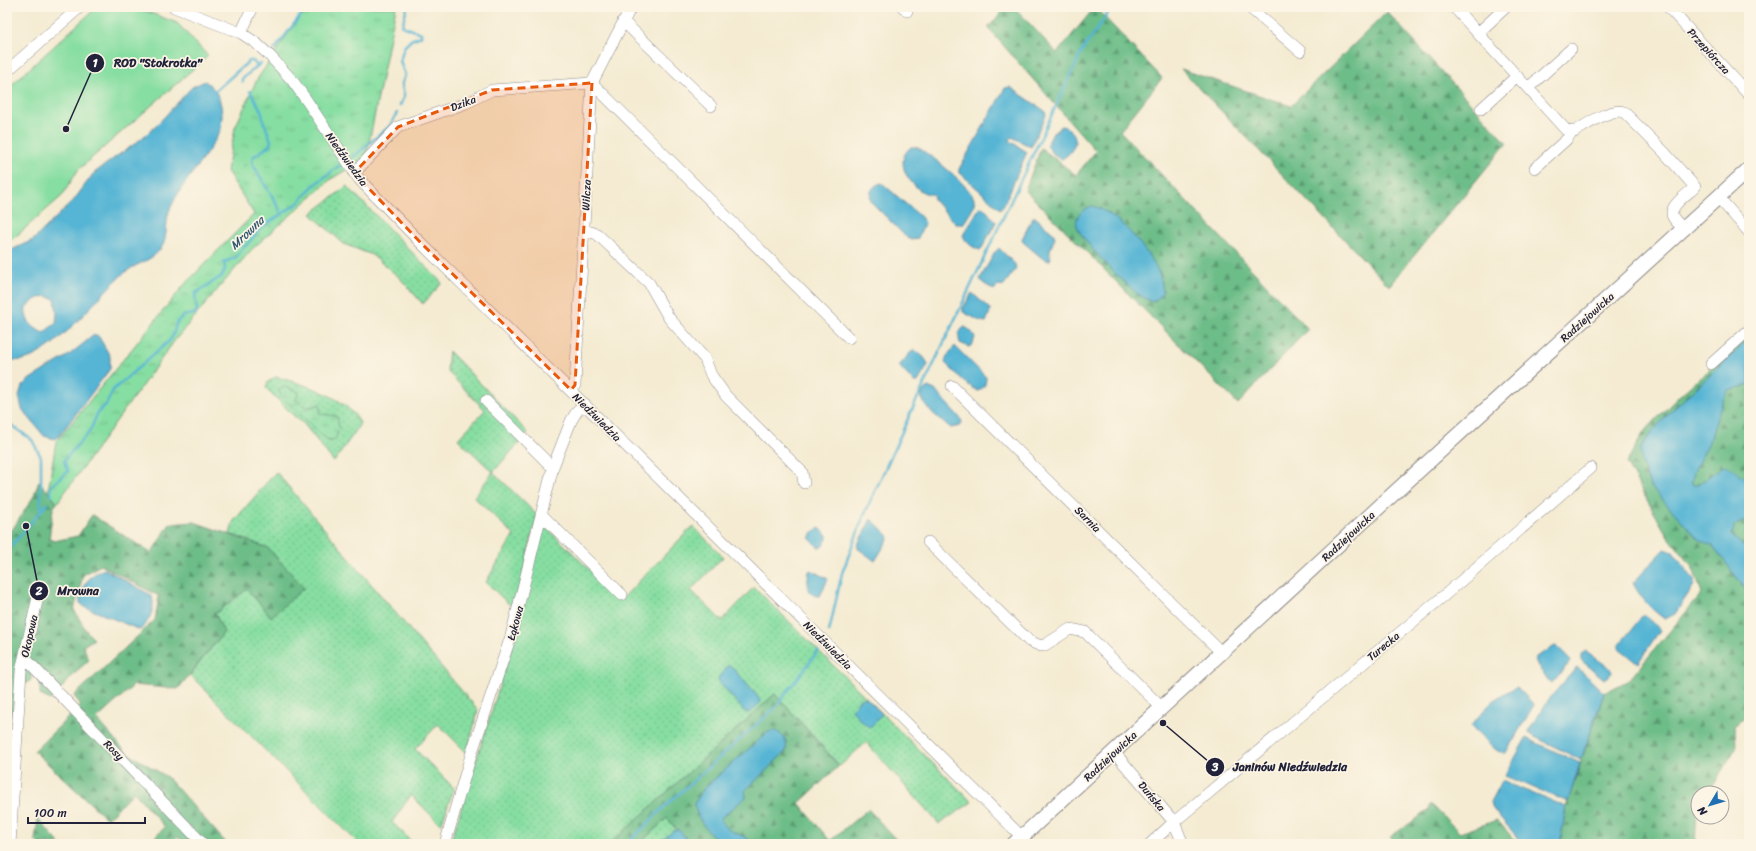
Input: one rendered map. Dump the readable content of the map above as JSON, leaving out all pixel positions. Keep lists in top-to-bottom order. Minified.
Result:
{"streets":{"main road":["Radziejowicka"],"street":["Przepiórcza","Dzika","Niedźwiedzia","Wilcza","Sarnia","Łąkowa","Okopowa","Turecka","Rosy","Duńska"]},"crossings":[["Dzika","Niedźwiedzia"],["Dzika","Wilcza"],["Niedźwiedzia","Wilcza"],["Niedźwiedzia","Radziejowicka"],["Niedźwiedzia","Łąkowa"],["Radziejowicka","Sarnia"],["Radziejowicka","Duńska"],["Okopowa","Rosy"],["Turecka","Duńska"]],"water":["Mrowna"],"places":["ROD \"Stokrotka\"","Mrowna","Janinów Niedźwiedzia"],"scale_bar":"100 m","north":"bottom left"}
